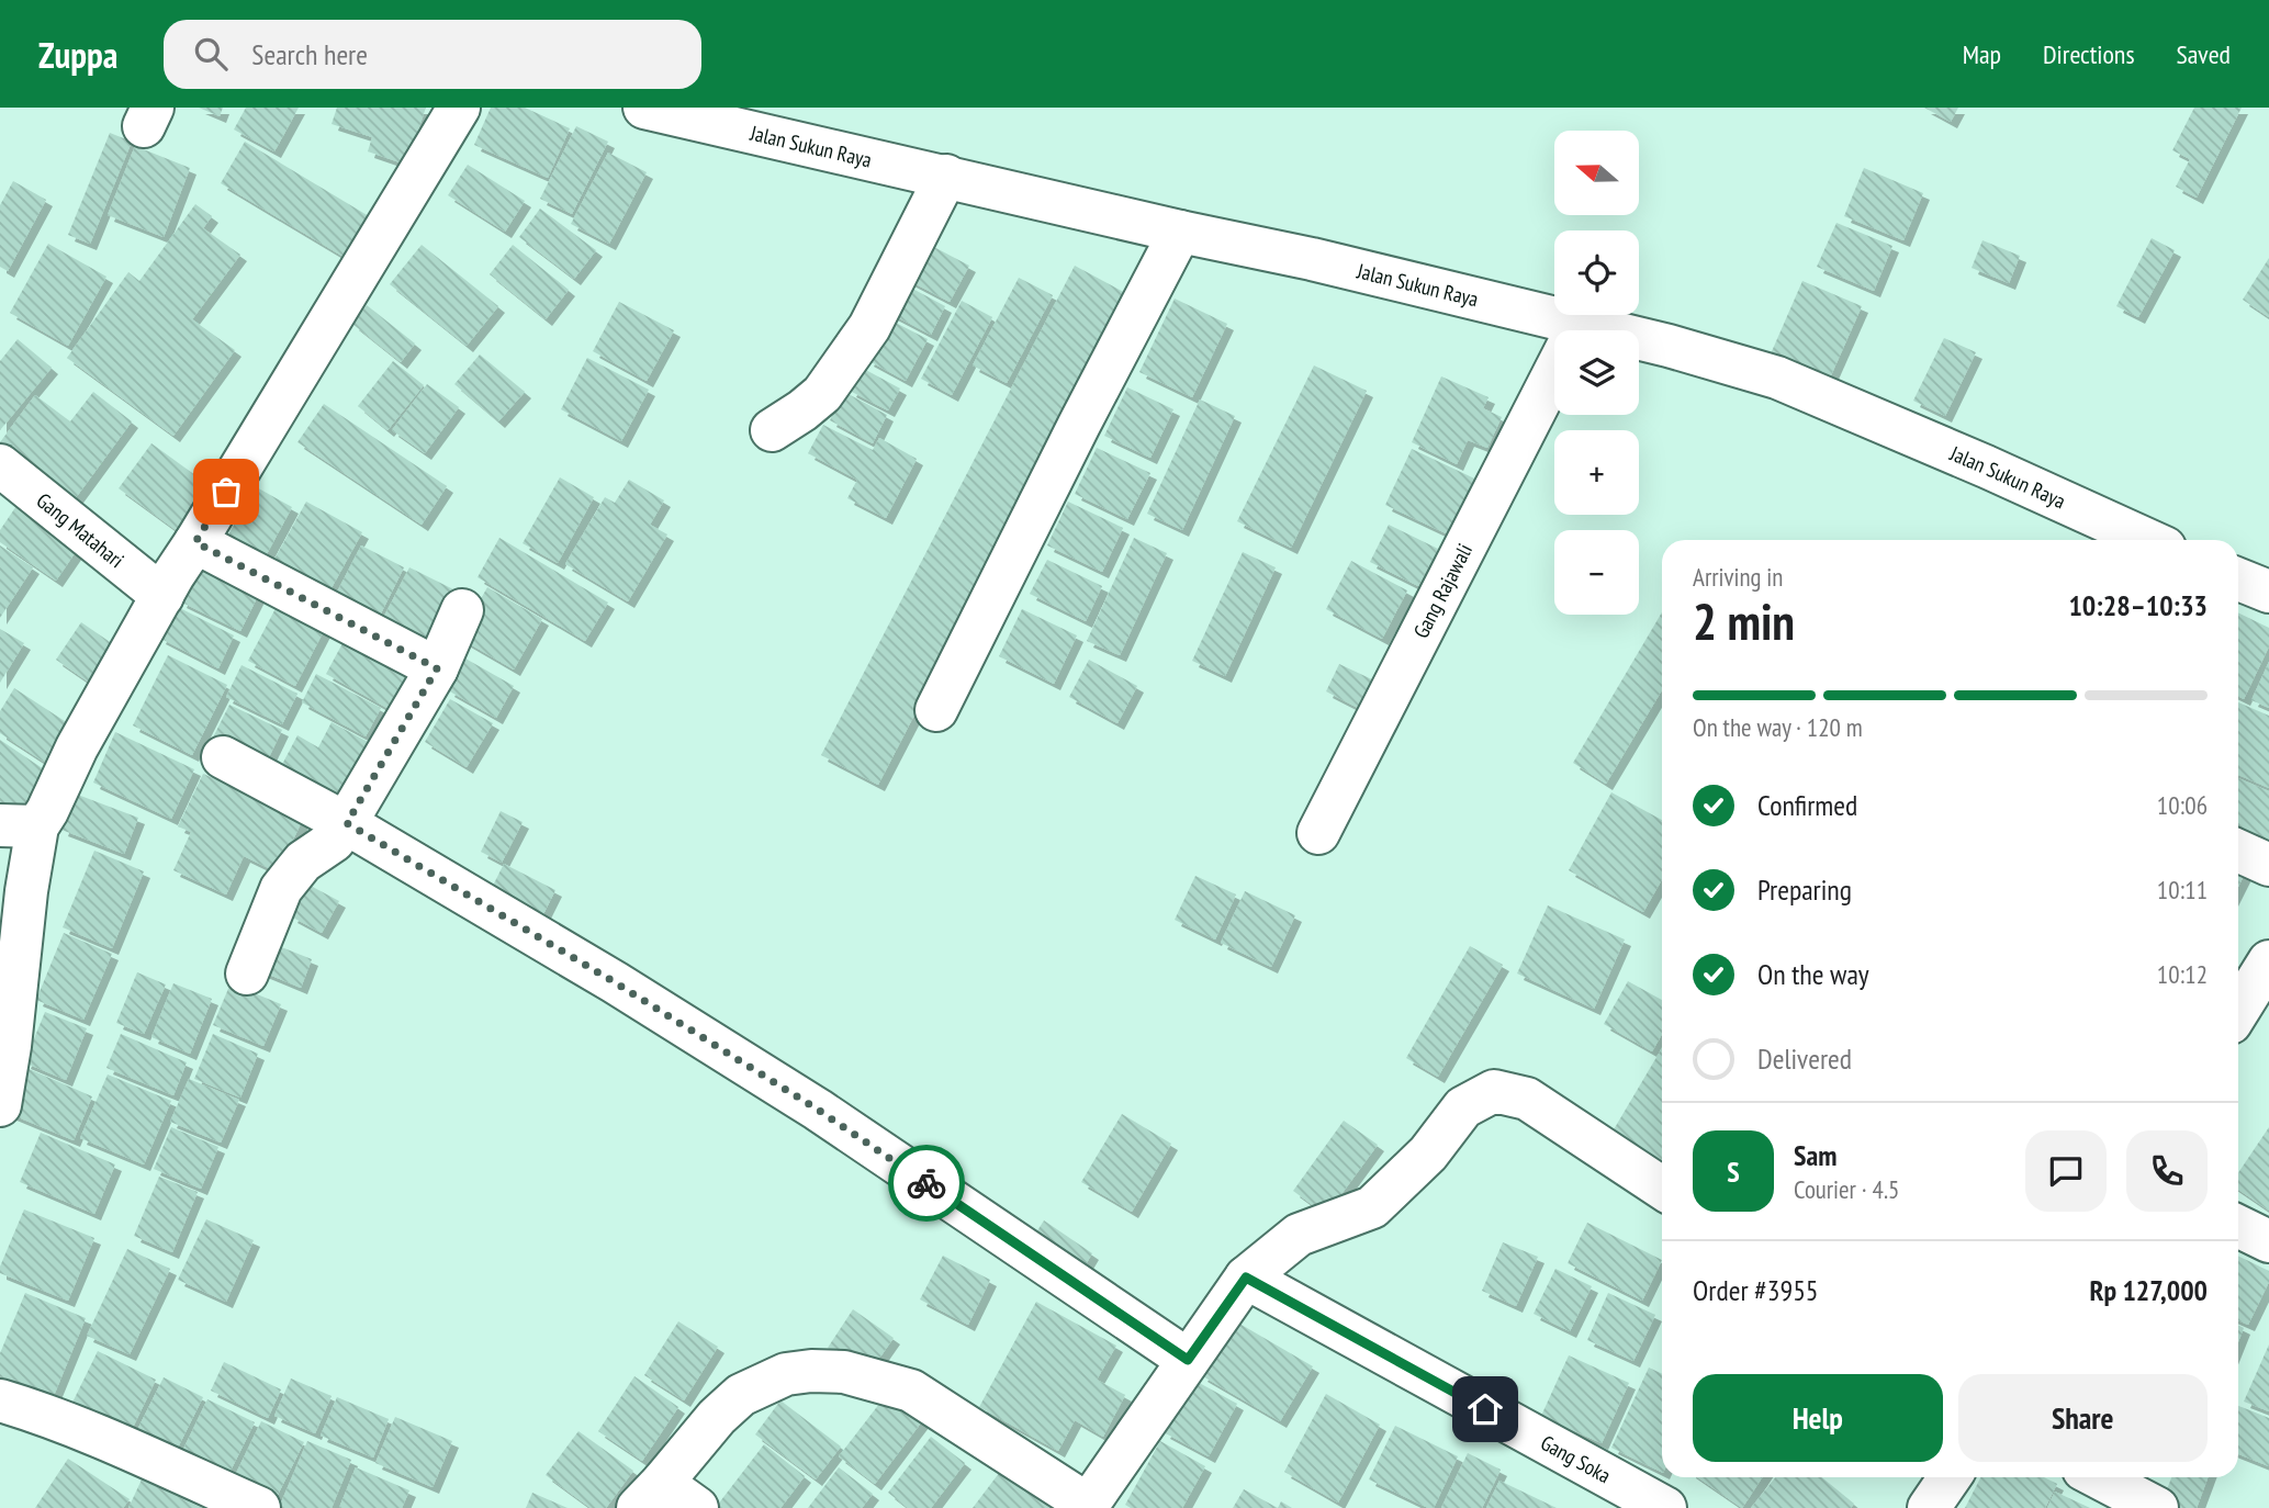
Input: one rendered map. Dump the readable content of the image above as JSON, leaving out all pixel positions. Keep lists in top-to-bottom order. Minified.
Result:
{"streets":{"street":["Jalan Sukun Raya","Gang Matahari","Gang Rajawali","Gang Soka"]},"north":"left","page":{"header":"Zuppa","search":"Search here","nav":["Map","Directions","Saved"],"map_buttons":["+","−"],"heading":["2 min","Arriving in","10:28–10:33"],"panel":["Sam","Courier · 4.5","Order #3955","Rp 127,000"],"bar":"On the way · 120 m","list":[["Confirmed","10:06"],["Preparing","10:11"],["On the way","10:12"],"Delivered"],"round":"S","buttons":["Help","Share"]}}
